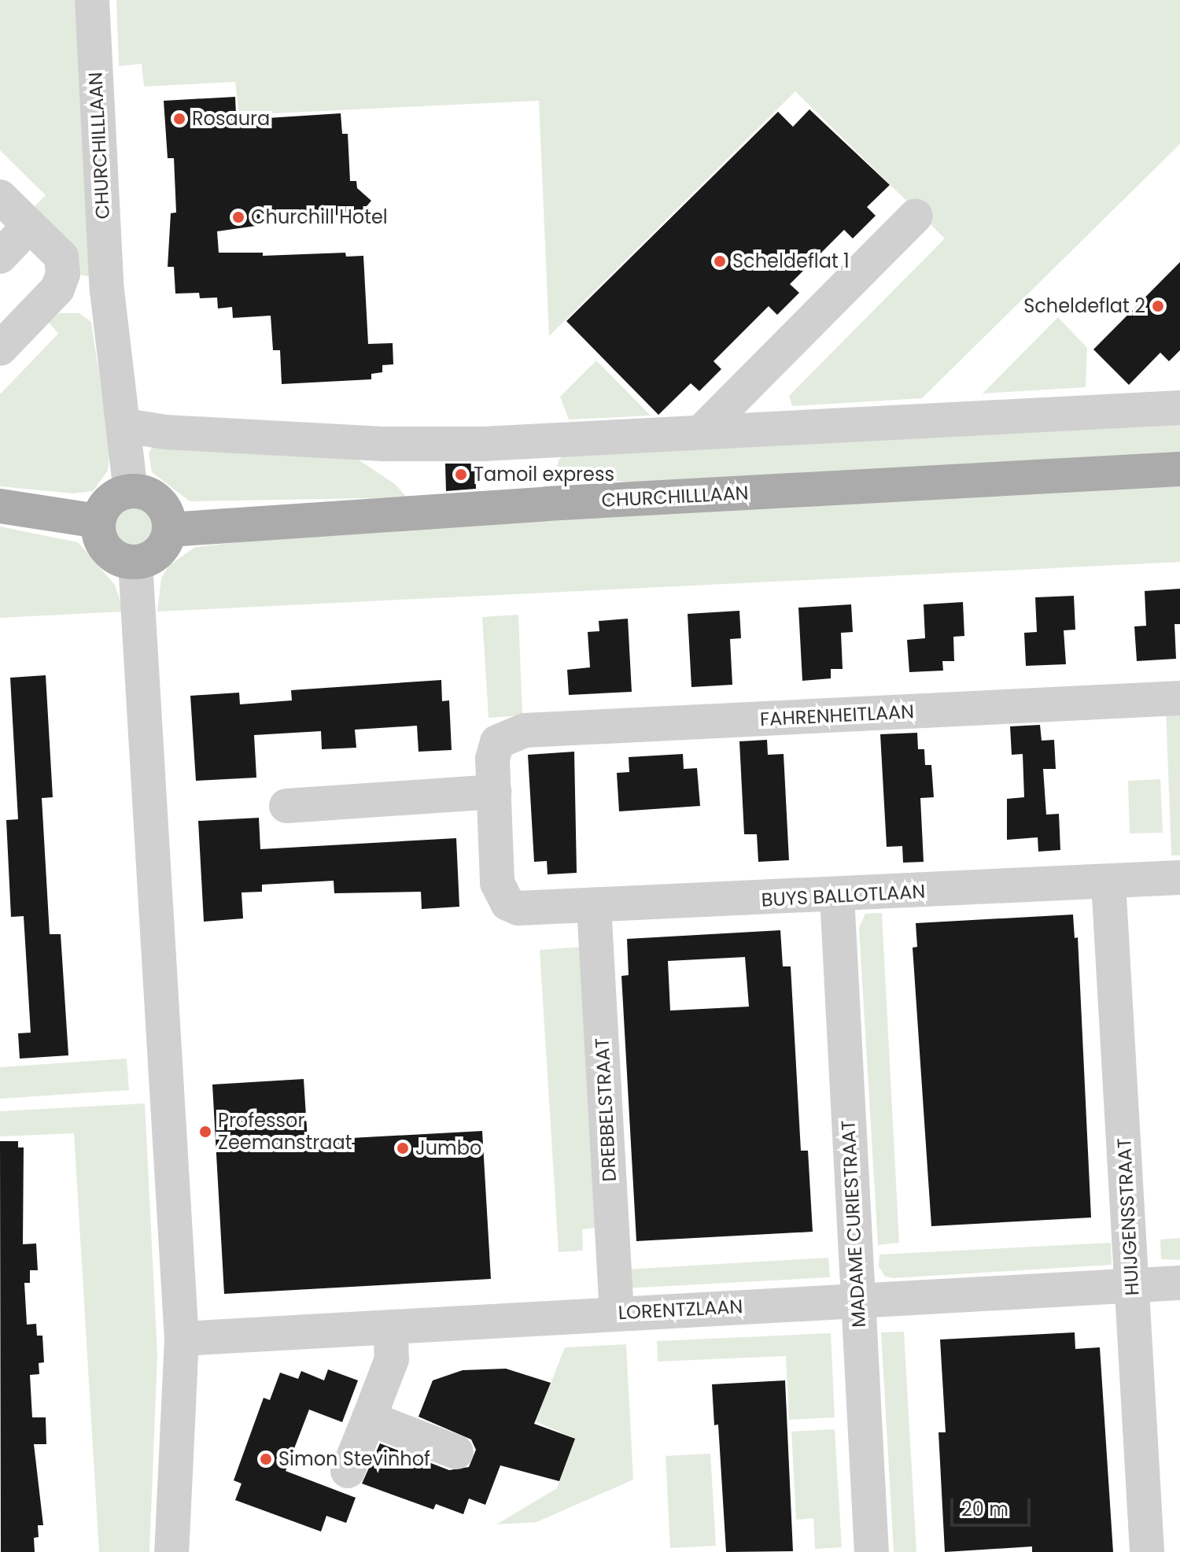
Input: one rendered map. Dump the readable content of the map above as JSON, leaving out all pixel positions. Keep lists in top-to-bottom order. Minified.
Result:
{"streets":{"main road":["CHURCHILLLAAN"],"street":["FAHRENHEITLAAN","BUYS BALLOTLAAN","DREBBELSTRAAT","HUIJGENSSTRAAT","MADAME CURIESTRAAT","LORENTZLAAN"]},"crossings":[["FAHRENHEITLAAN","BUYS BALLOTLAAN"],["BUYS BALLOTLAAN","DREBBELSTRAAT"],["BUYS BALLOTLAAN","HUIJGENSSTRAAT"],["BUYS BALLOTLAAN","MADAME CURIESTRAAT"],["DREBBELSTRAAT","LORENTZLAAN"],["HUIJGENSSTRAAT","LORENTZLAAN"],["MADAME CURIESTRAAT","LORENTZLAAN"]],"places":["Rosaura","Churchill Hotel","Scheldeflat 1","Scheldeflat 2","Tamoil express","Professor Zeemanstraat","Jumbo","Simon Stevinhof"],"scale_bar":"20 m"}
